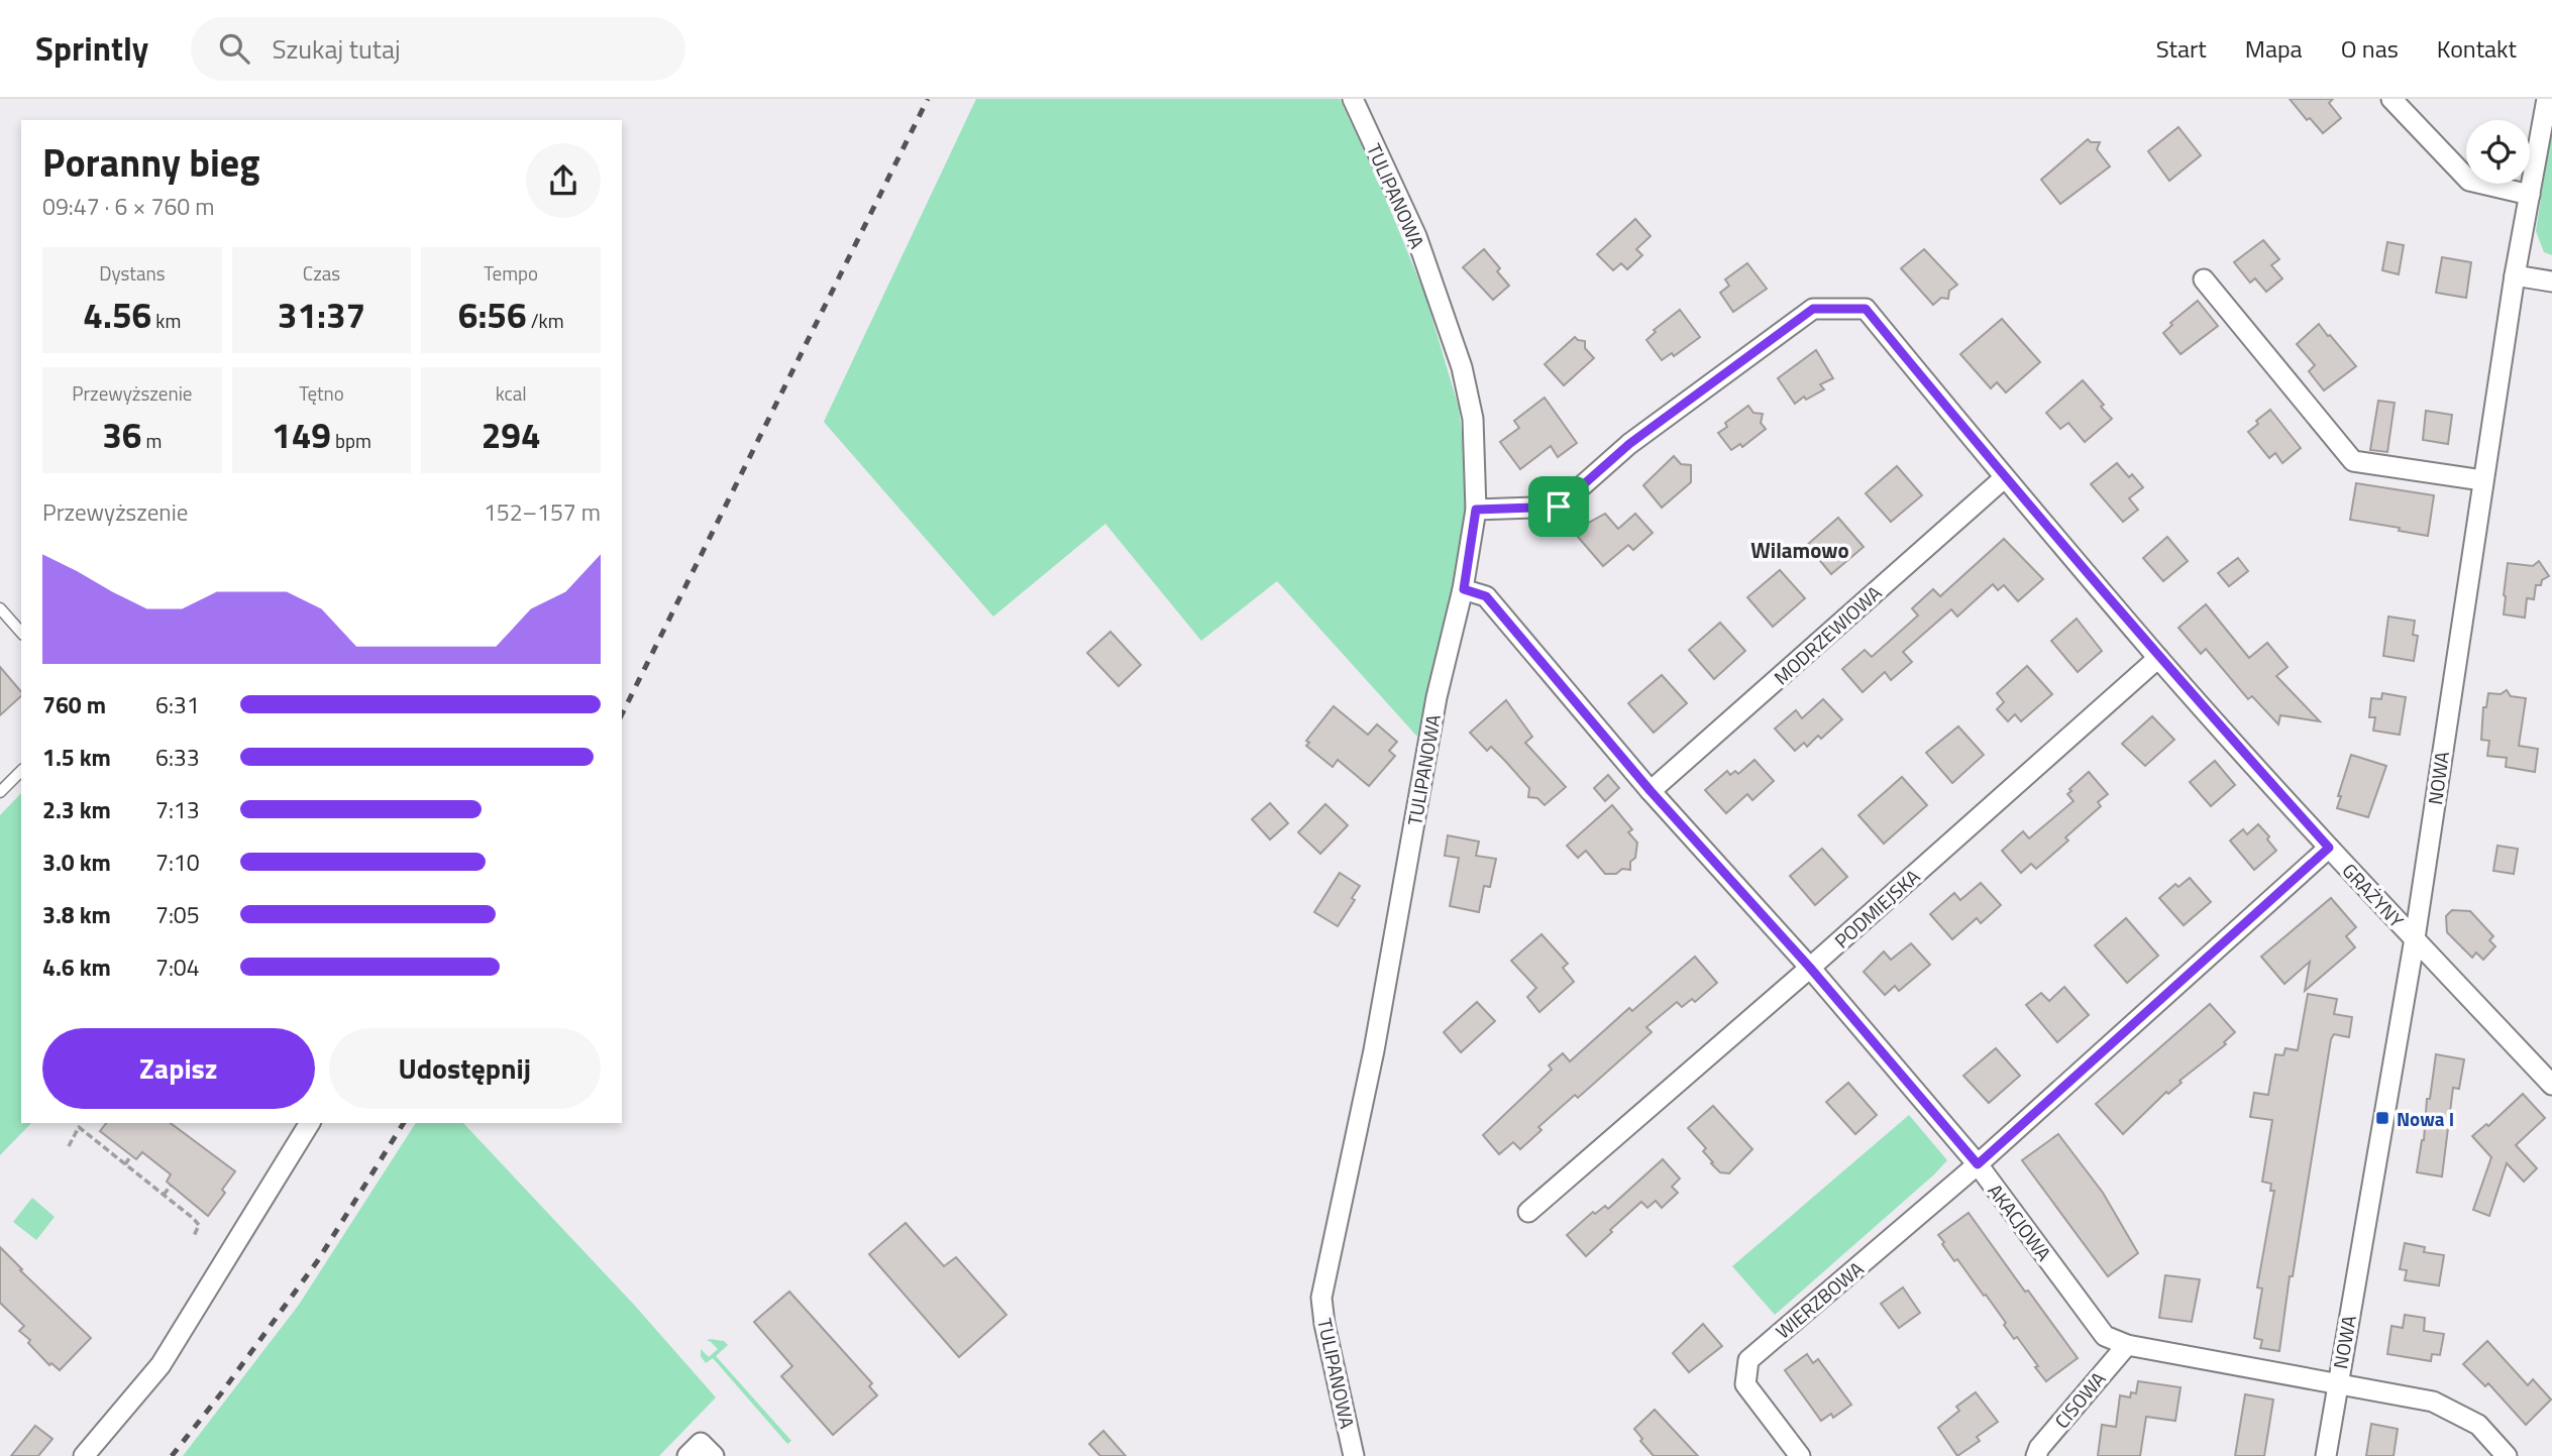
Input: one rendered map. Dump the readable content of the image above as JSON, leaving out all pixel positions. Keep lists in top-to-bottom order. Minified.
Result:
{"streets":{"street":["TULIPANOWA","MODRZEWIOWA","NOWA","GRAŻYNY","PODMIEJSKA","AKACJOWA","WIERZBOWA","CISOWA"]},"crossings":[["TULIPANOWA","GRAŻYNY"],["TULIPANOWA","AKACJOWA"],["MODRZEWIOWA","GRAŻYNY"],["MODRZEWIOWA","AKACJOWA"],["NOWA","GRAŻYNY"],["NOWA","AKACJOWA"],["GRAŻYNY","PODMIEJSKA"],["GRAŻYNY","WIERZBOWA"],["PODMIEJSKA","AKACJOWA"],["AKACJOWA","WIERZBOWA"],["AKACJOWA","CISOWA"]],"districts":["Wilamowo"],"places":{"transit":["Nowa I"]},"page":{"header":"Sprintly","search":"Szukaj tutaj","nav":["Start","Mapa","O nas","Kontakt"],"heading":["Poranny bieg","09:47 · 6 × 760 m"],"stats":[["Dystans","4.56 km"],["Czas","31:37"],["Tempo","6:56 /km"],["Przewyższenie","36 m"],["Tętno","149 bpm"],["kcal","294"]],"chart":["Przewyższenie","152–157 m"],"list":[{"name":"760 m","note":"6:31"},{"name":"1.5 km","note":"6:33"},{"name":"2.3 km","note":"7:13"},{"name":"3.0 km","note":"7:10"},{"name":"3.8 km","note":"7:05"},{"name":"4.6 km","note":"7:04"}],"buttons":["Zapisz","Udostępnij"]}}
